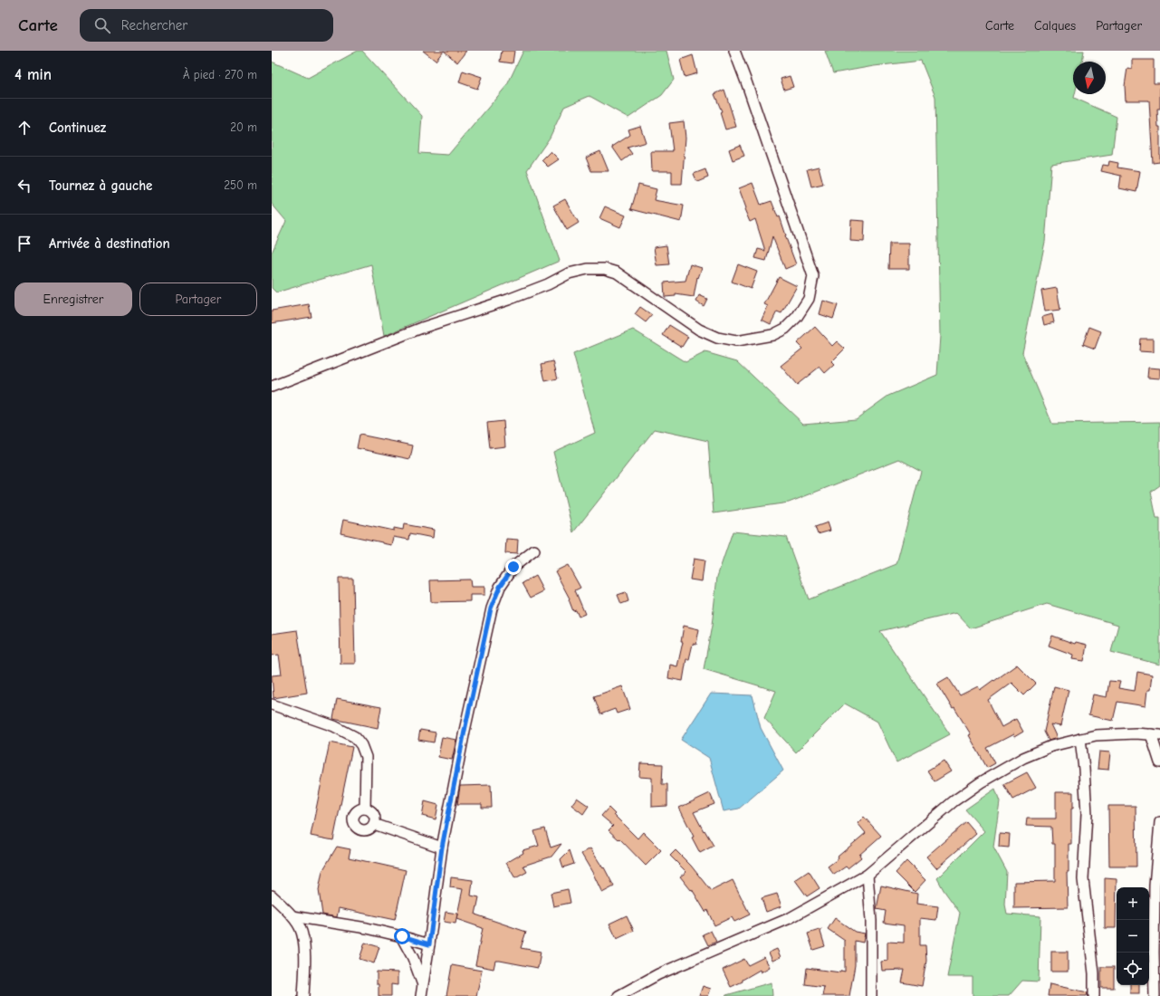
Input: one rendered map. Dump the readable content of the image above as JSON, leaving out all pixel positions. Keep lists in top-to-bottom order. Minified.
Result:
{"north":"bottom","page":{"header":"Carte","search":"Rechercher","nav":["Carte","Calques","Partager"],"heading":["4 min","À pied · 270 m"],"list":[["Continuez","20 m"],["Tournez à gauche","250 m"],"Arrivée à destination"],"buttons":["Enregistrer","Partager"],"map_buttons":["+","−"]}}
